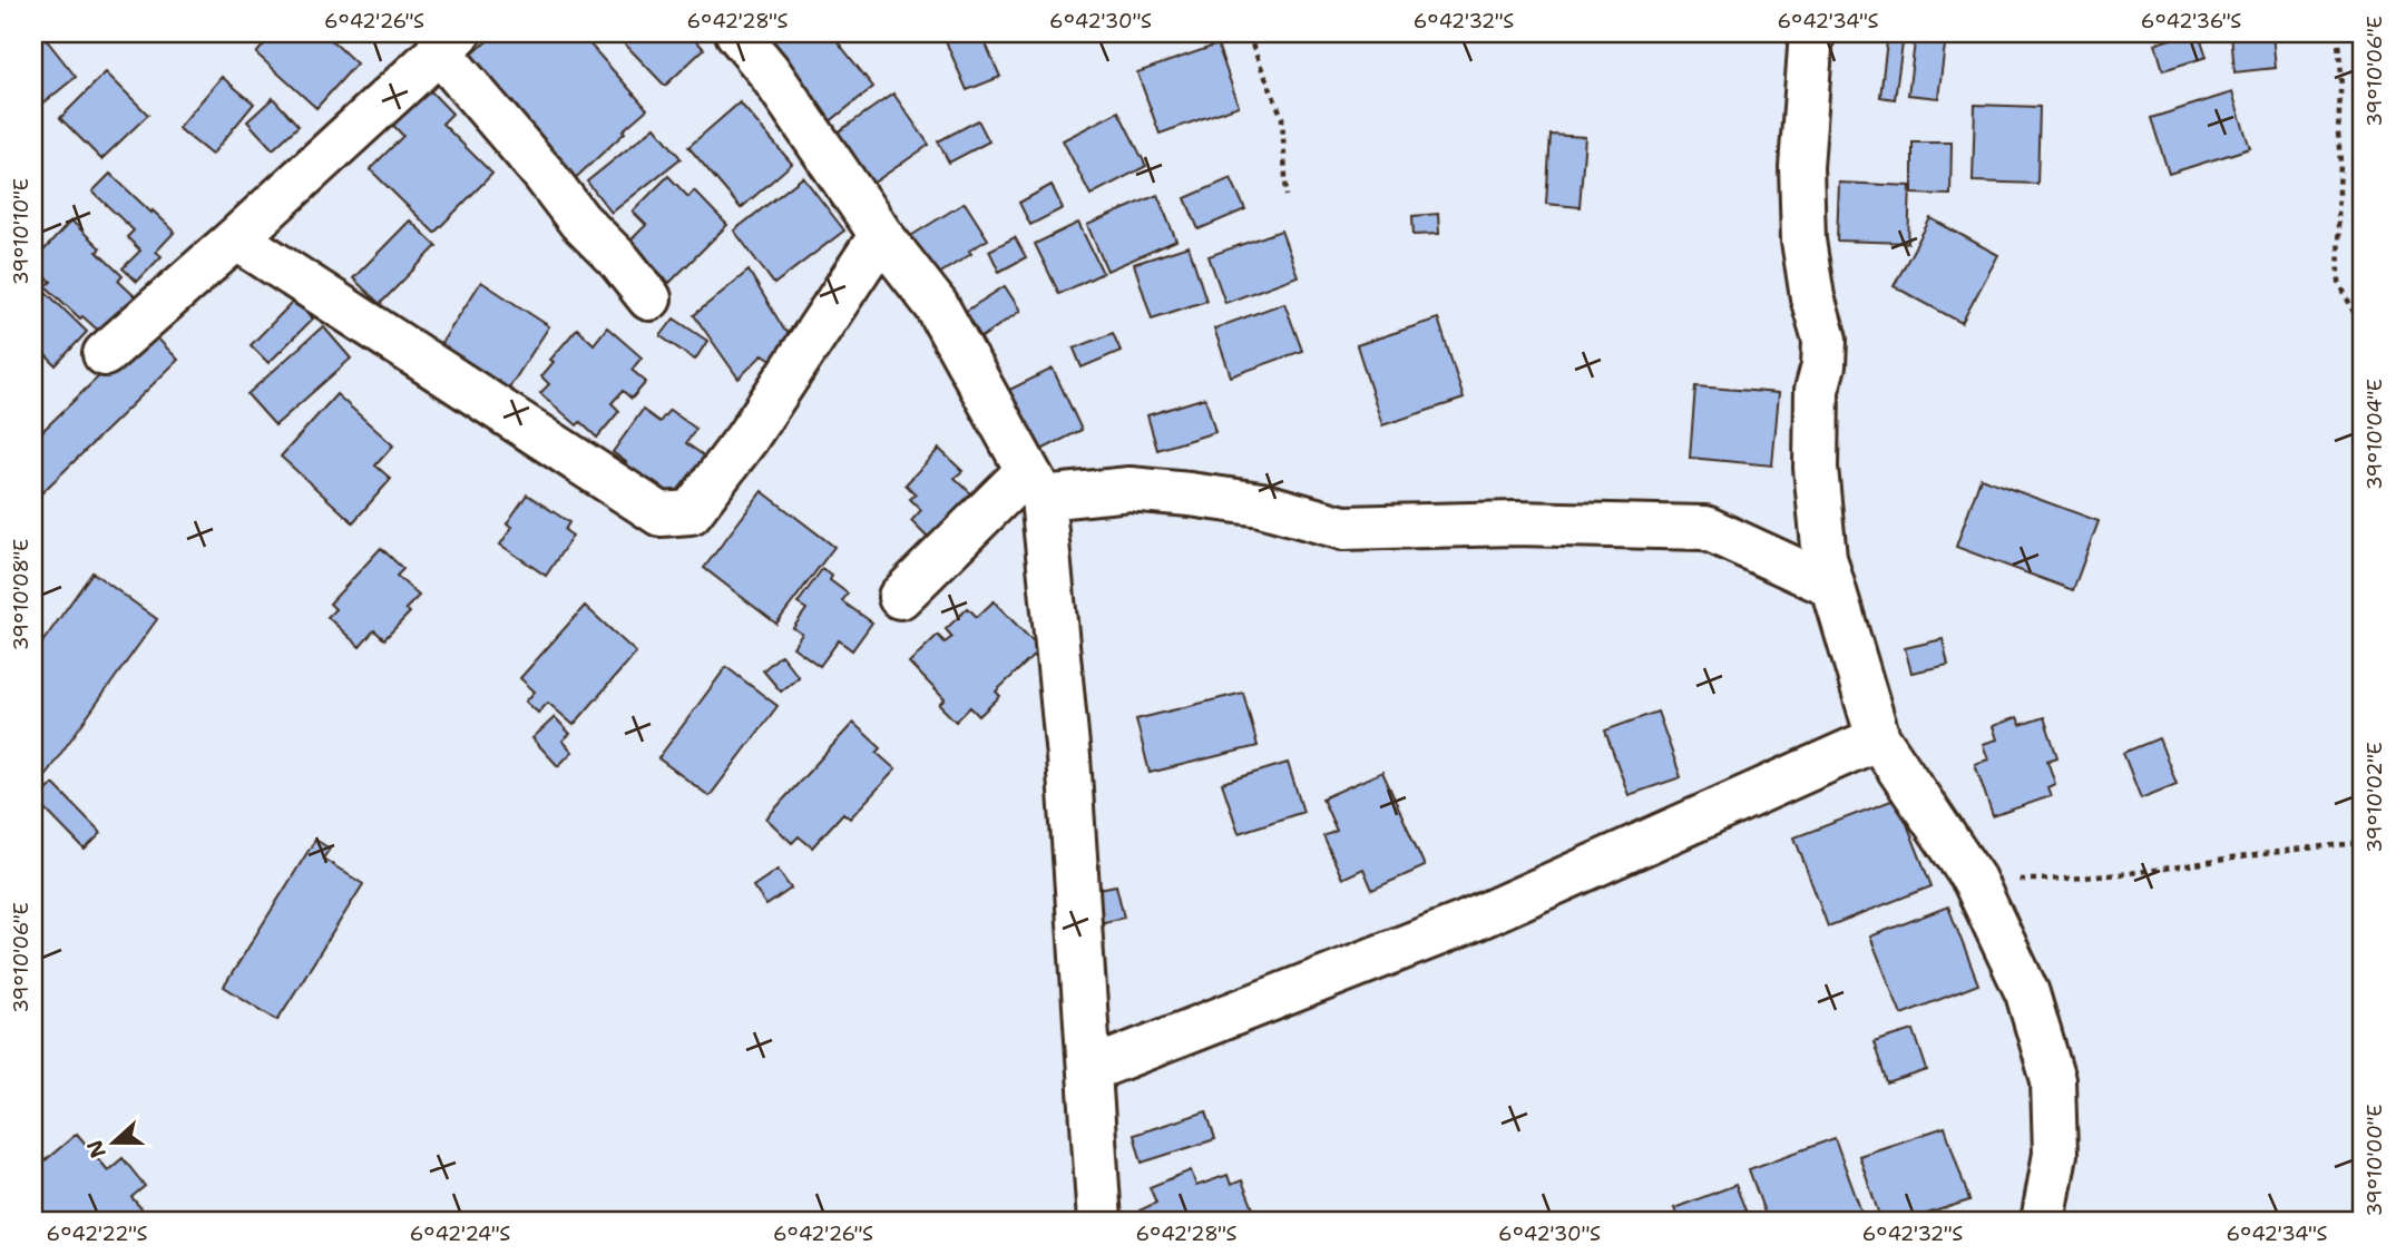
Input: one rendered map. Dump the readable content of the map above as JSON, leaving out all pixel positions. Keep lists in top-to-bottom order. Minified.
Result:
{"north":"left","coordinates":["6°42'26\"S","6°42'28\"S","6°42'30\"S","6°42'32\"S","6°42'34\"S","6°42'36\"S","39°10'06\"E","39°10'10\"E","39°10'04\"E","39°10'08\"E","39°10'02\"E","39°10'00\"E","6°42'22\"S","6°42'24\"S"]}
